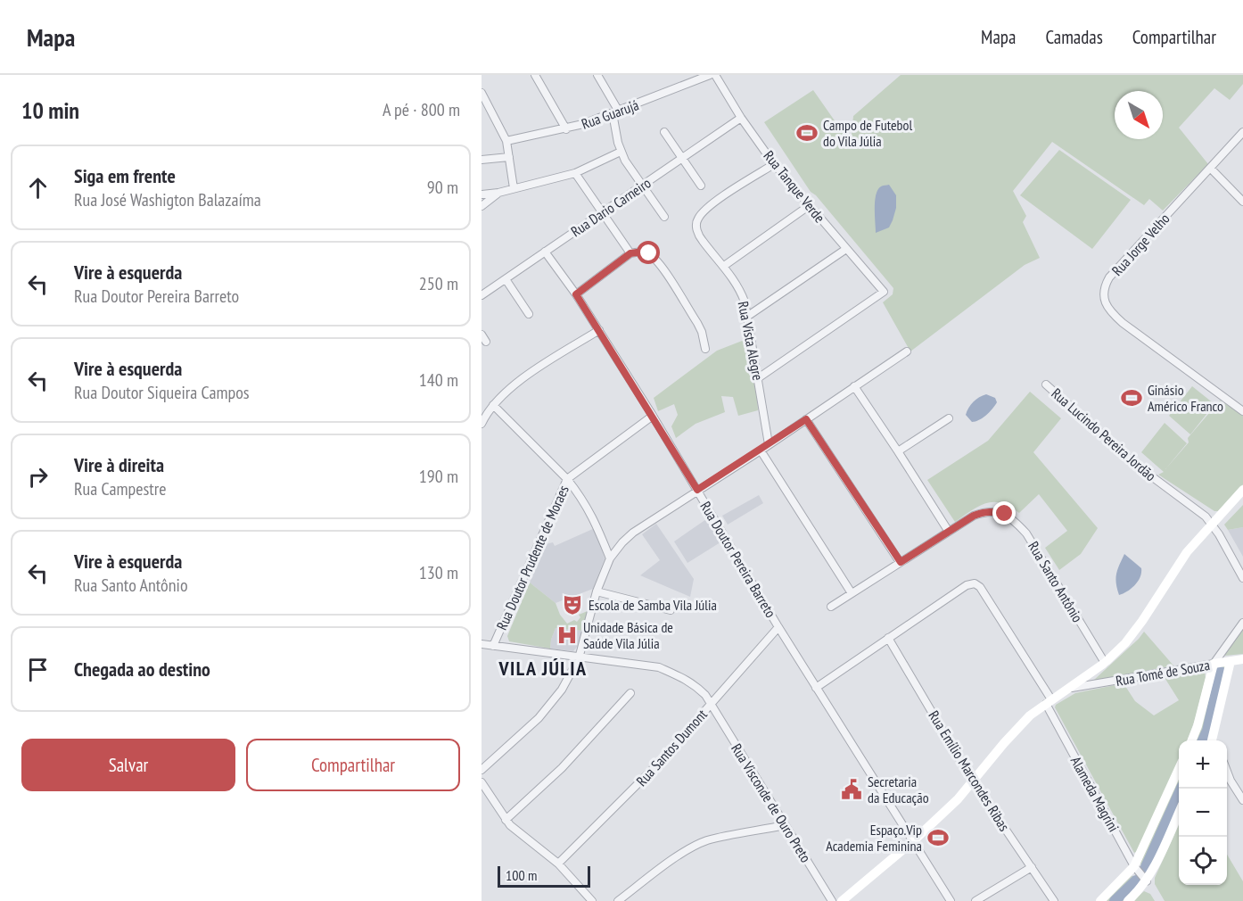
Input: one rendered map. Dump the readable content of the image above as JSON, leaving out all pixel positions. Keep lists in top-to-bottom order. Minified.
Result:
{"streets":{"main road":["Rua Tomé de Souza"],"street":["Rua Guarujá","Rua Tanque Verde","Rua Dario Carneiro","Rua Jorge Velho","Rua Vista Alegre","Rua Lucindo Pereira Jordão","Rua Doutor Prudente de Moraes","Rua Doutor Pereira Barreto","Rua Santo Antônio","Rua Santos Dumont","Rua Emílio Marcondes Ribas","Alameda Magrini","Rua Visconde de Ouro Preto"]},"crossings":[["Rua Tanque Verde","Rua Dario Carneiro"],["Rua Tanque Verde","Rua Vista Alegre"],["Rua Dario Carneiro","Rua Doutor Pereira Barreto"],["Rua Doutor Prudente de Moraes","Rua Doutor Pereira Barreto"],["Rua Doutor Prudente de Moraes","Rua Visconde de Ouro Preto"],["Rua Doutor Pereira Barreto","Rua Santos Dumont"],["Rua Santos Dumont","Rua Visconde de Ouro Preto"],["Rua Emílio Marcondes Ribas","Alameda Magrini"]],"districts":["VILA JÚLIA"],"places":{"sports":["Campo de Futebol do Vila Júlia","Ginásio Américo Franco","Espaço.Vip Academia Feminina"],"theatre":["Escola de Samba Vila Júlia"],"hospital":["Unidade Básica de Saúde Vila Júlia"],"public building":["Secretaria da Educação"]},"scale_bar":"100 m","north":"bottom right","page":{"header":"Mapa","nav":["Mapa","Camadas","Compartilhar"],"heading":["10 min","A pé · 800 m"],"list":[["Siga em frente","Rua José Washigton Balazaíma","90 m"],["Vire à esquerda","Rua Doutor Pereira Barreto","250 m"],["Vire à esquerda","Rua Doutor Siqueira Campos","140 m"],["Vire à direita","Rua Campestre","190 m"],["Vire à esquerda","Rua Santo Antônio","130 m"],"Chegada ao destino"],"buttons":["Salvar","Compartilhar"],"map_buttons":["+","−"],"scale":"100 m"}}
